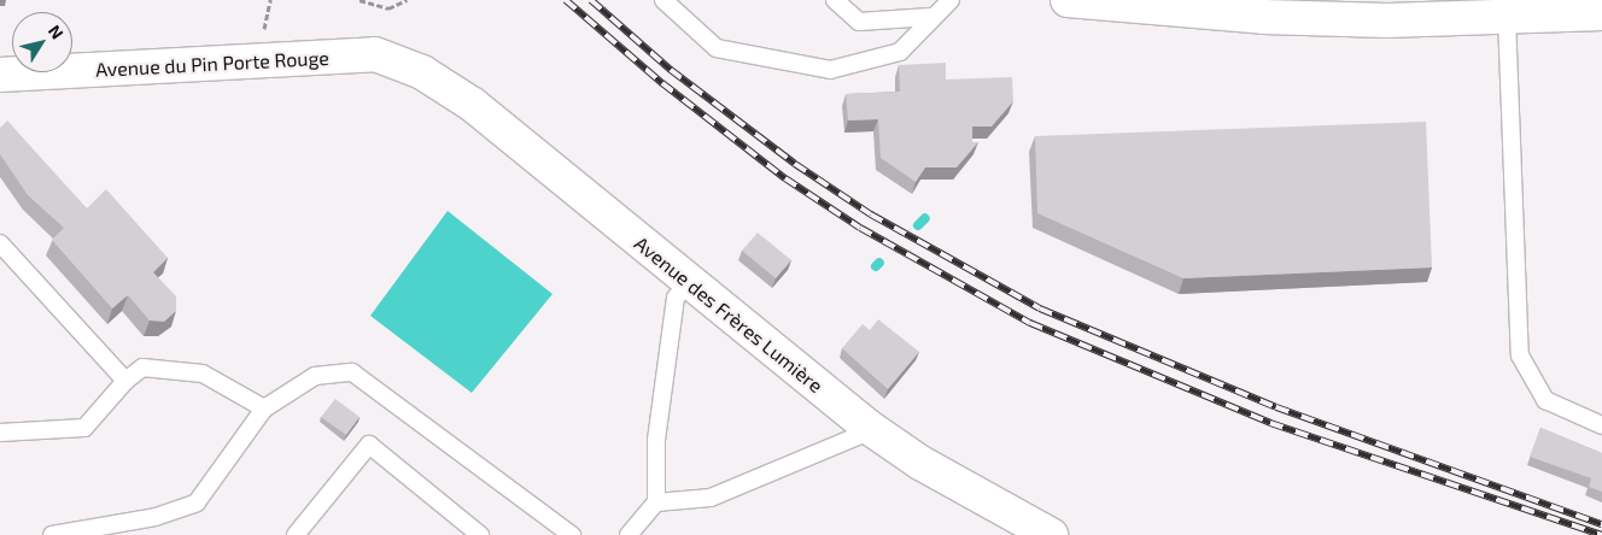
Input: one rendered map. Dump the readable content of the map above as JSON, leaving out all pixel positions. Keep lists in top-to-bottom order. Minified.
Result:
{"streets":{"street":["Avenue du Pin Porte Rouge","Avenue des Frères Lumière"]},"crossings":[["Avenue du Pin Porte Rouge","Avenue des Frères Lumière"]],"north":"top right"}
